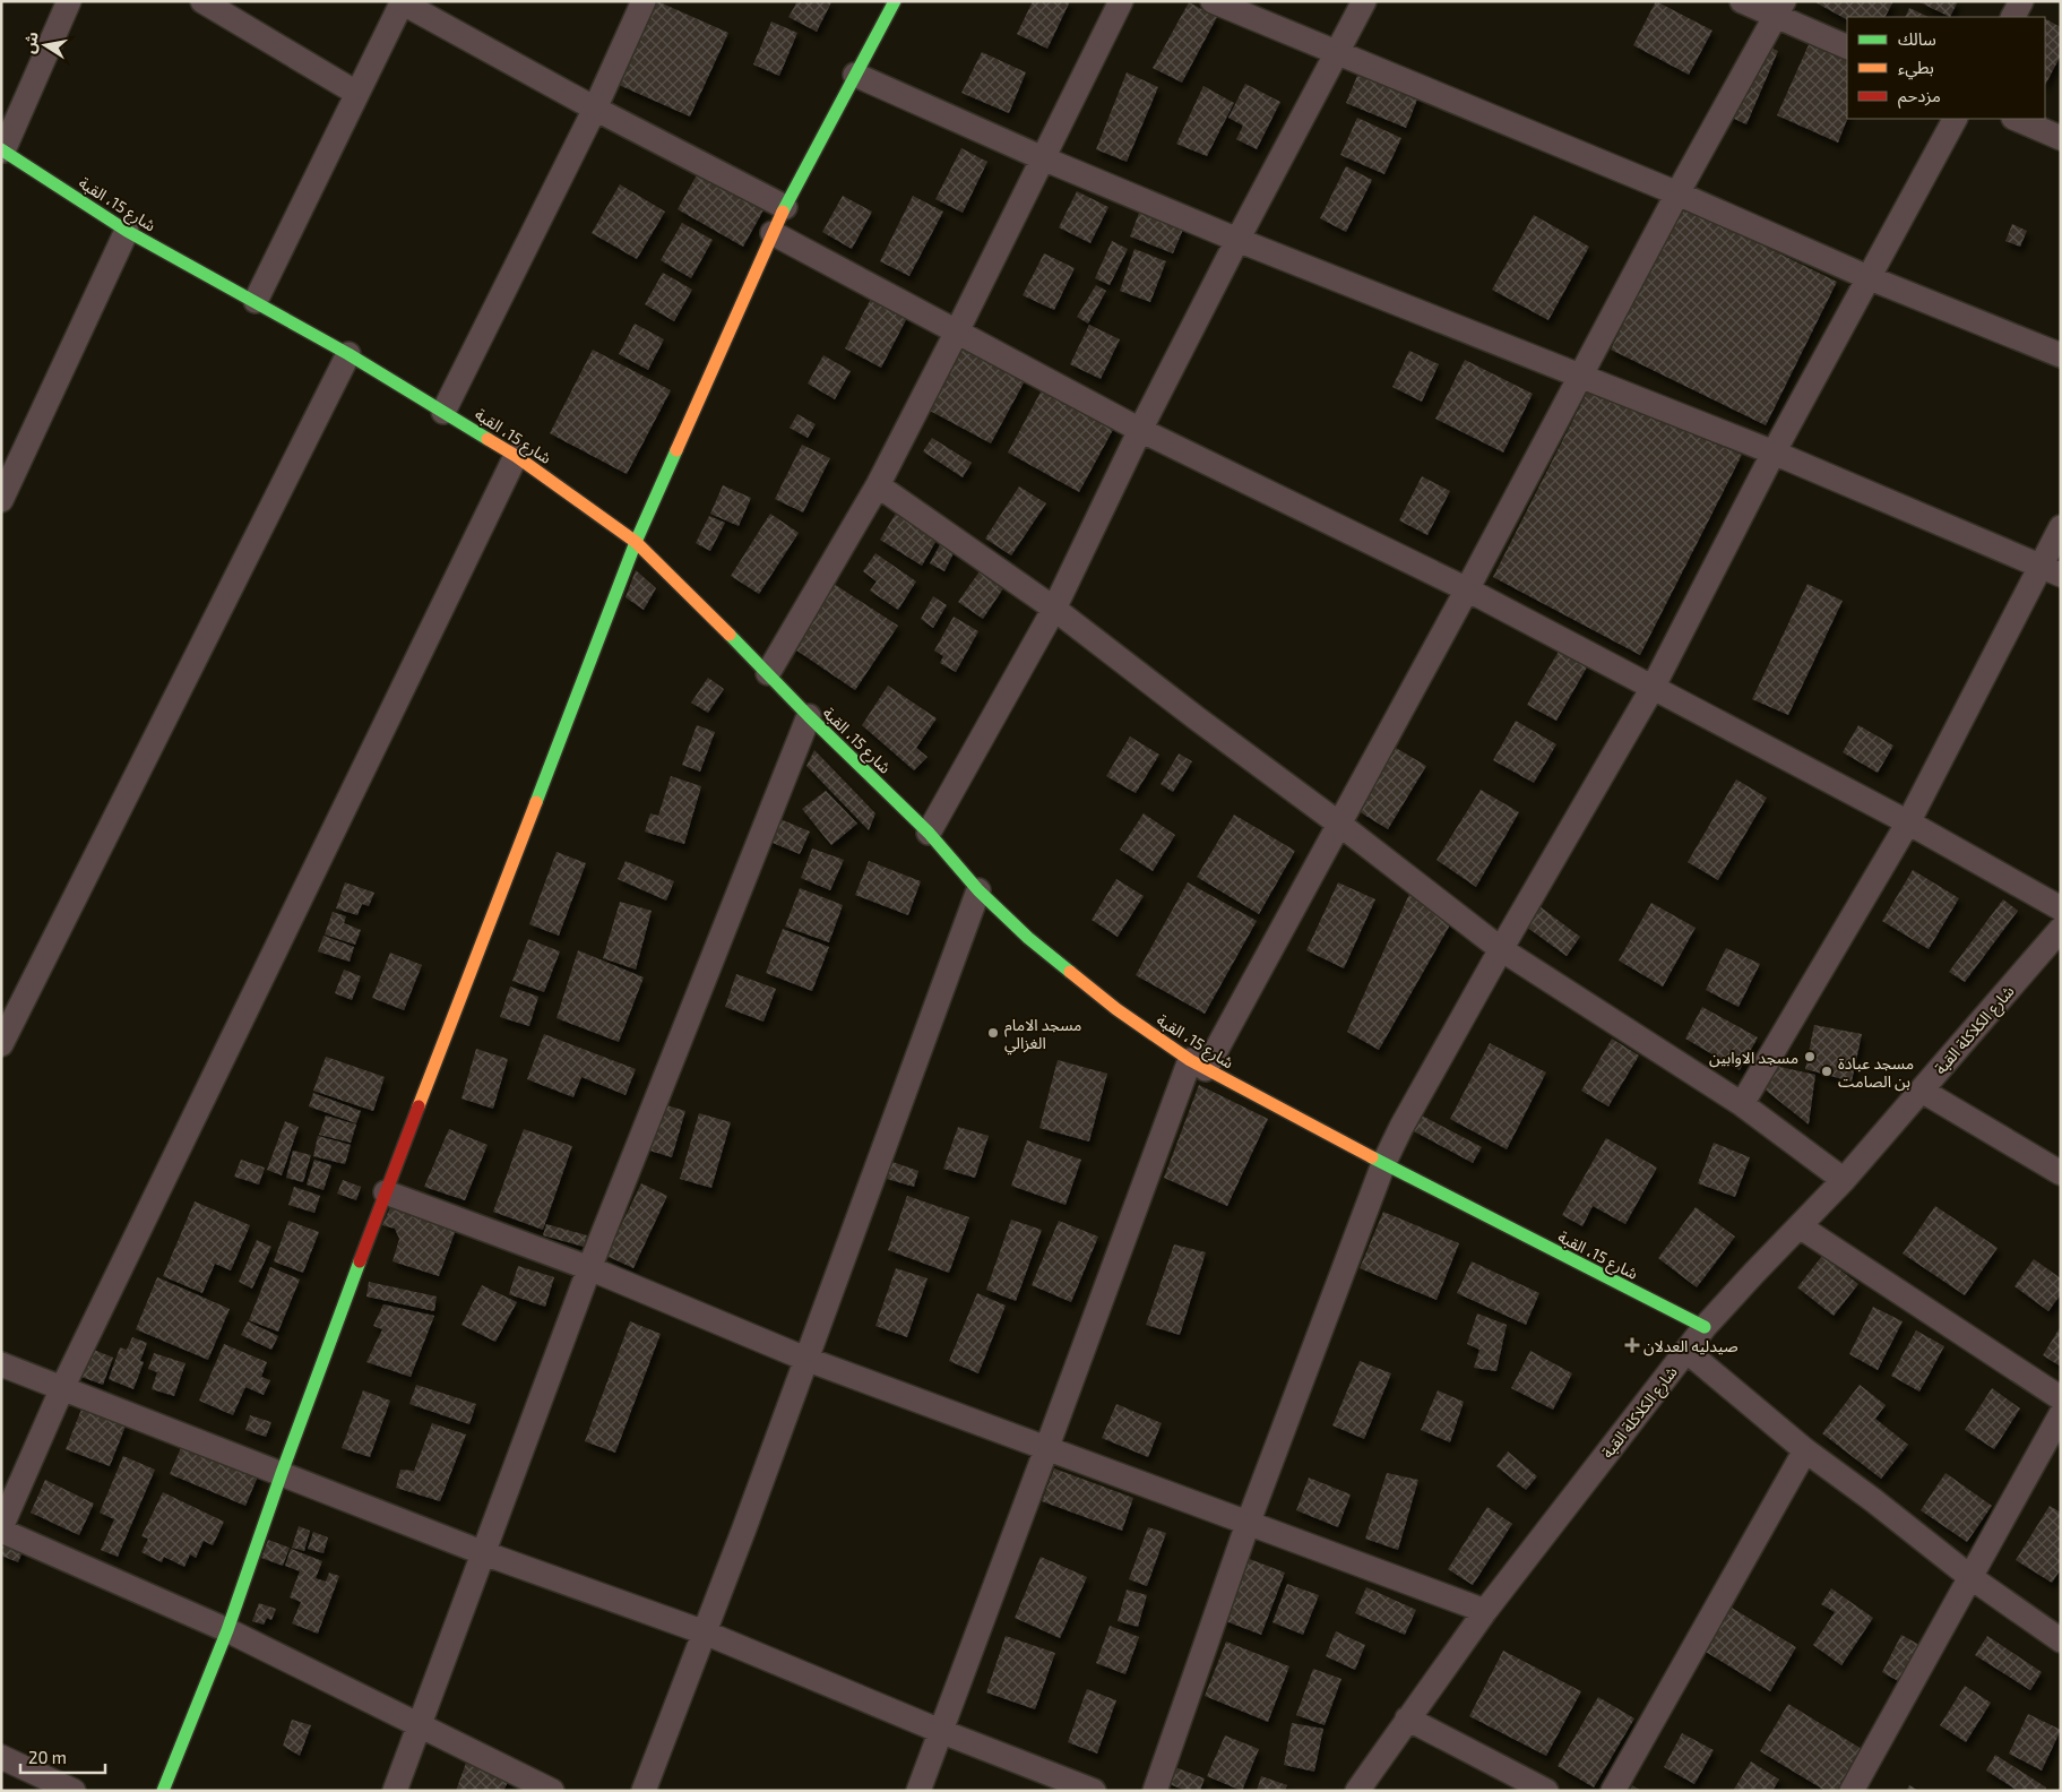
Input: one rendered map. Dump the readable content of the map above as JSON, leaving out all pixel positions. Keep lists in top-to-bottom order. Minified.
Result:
{"streets":{"street":["شارع 15، القبة","شارع الكلاكلة القبة"]},"crossings":[["شارع 15، القبة","شارع الكلاكلة القبة"]],"places":{"other":["مسجد الامام الغزالي","مسجد الاوابين","مسجد عبادة بن الصامت"],"health":["صيدليه العدلان"]},"legend":["سالك","بطيء","مزدحم"],"scale_bar":"20 m","north":"left"}
